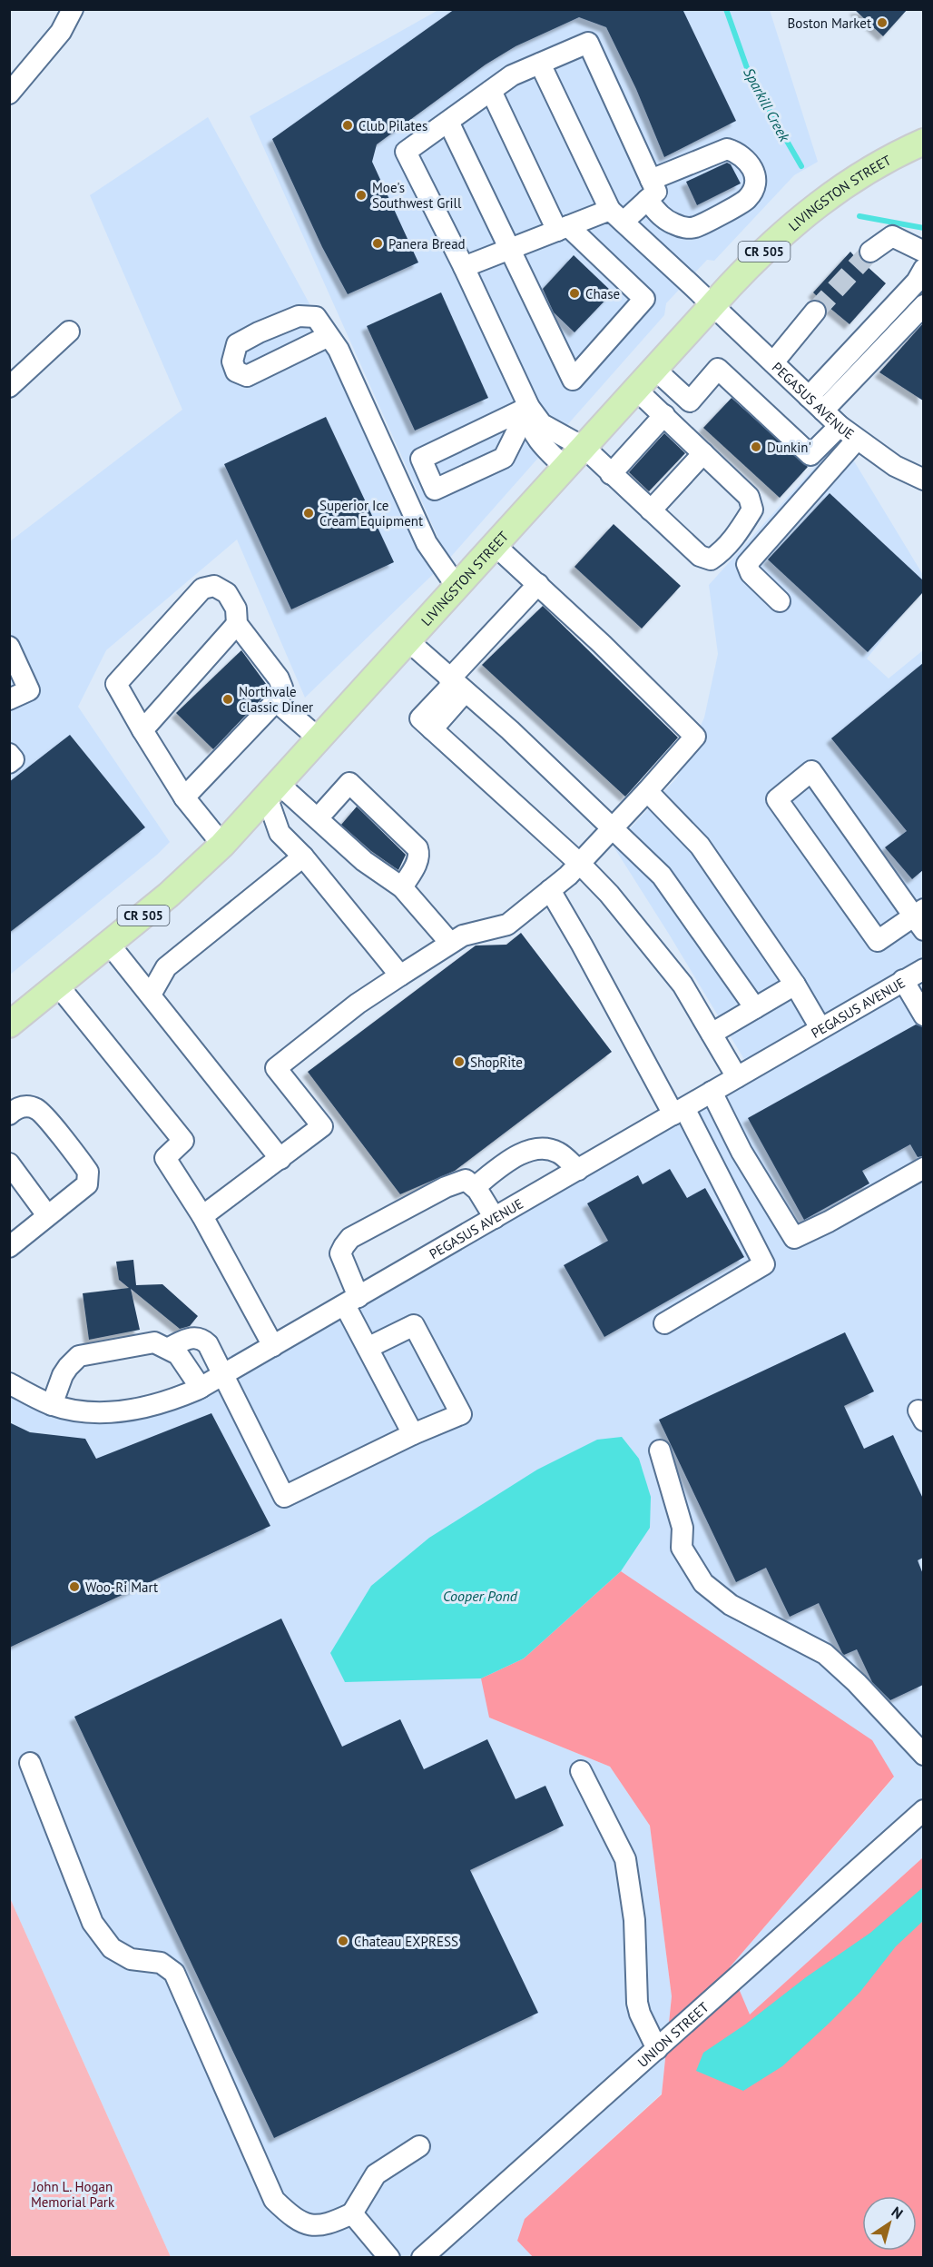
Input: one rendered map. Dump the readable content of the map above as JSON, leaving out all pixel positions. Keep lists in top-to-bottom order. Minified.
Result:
{"streets":{"main road":["LIVINGSTON STREET","CR 505"],"street":["PEGASUS AVENUE","UNION STREET"]},"crossings":[["LIVINGSTON STREET","PEGASUS AVENUE"]],"water":["Sparkill Creek","Cooper Pond"],"parks":["John L. Hogan Memorial Park"],"places":["Boston Market","Club Pilates","Moe's Southwest Grill","Panera Bread","Chase","Dunkin'","Superior Ice Cream Equipment","Northvale Classic Diner","ShopRite","Woo-Ri Mart","Chateau EXPRESS"],"north":"top right"}
